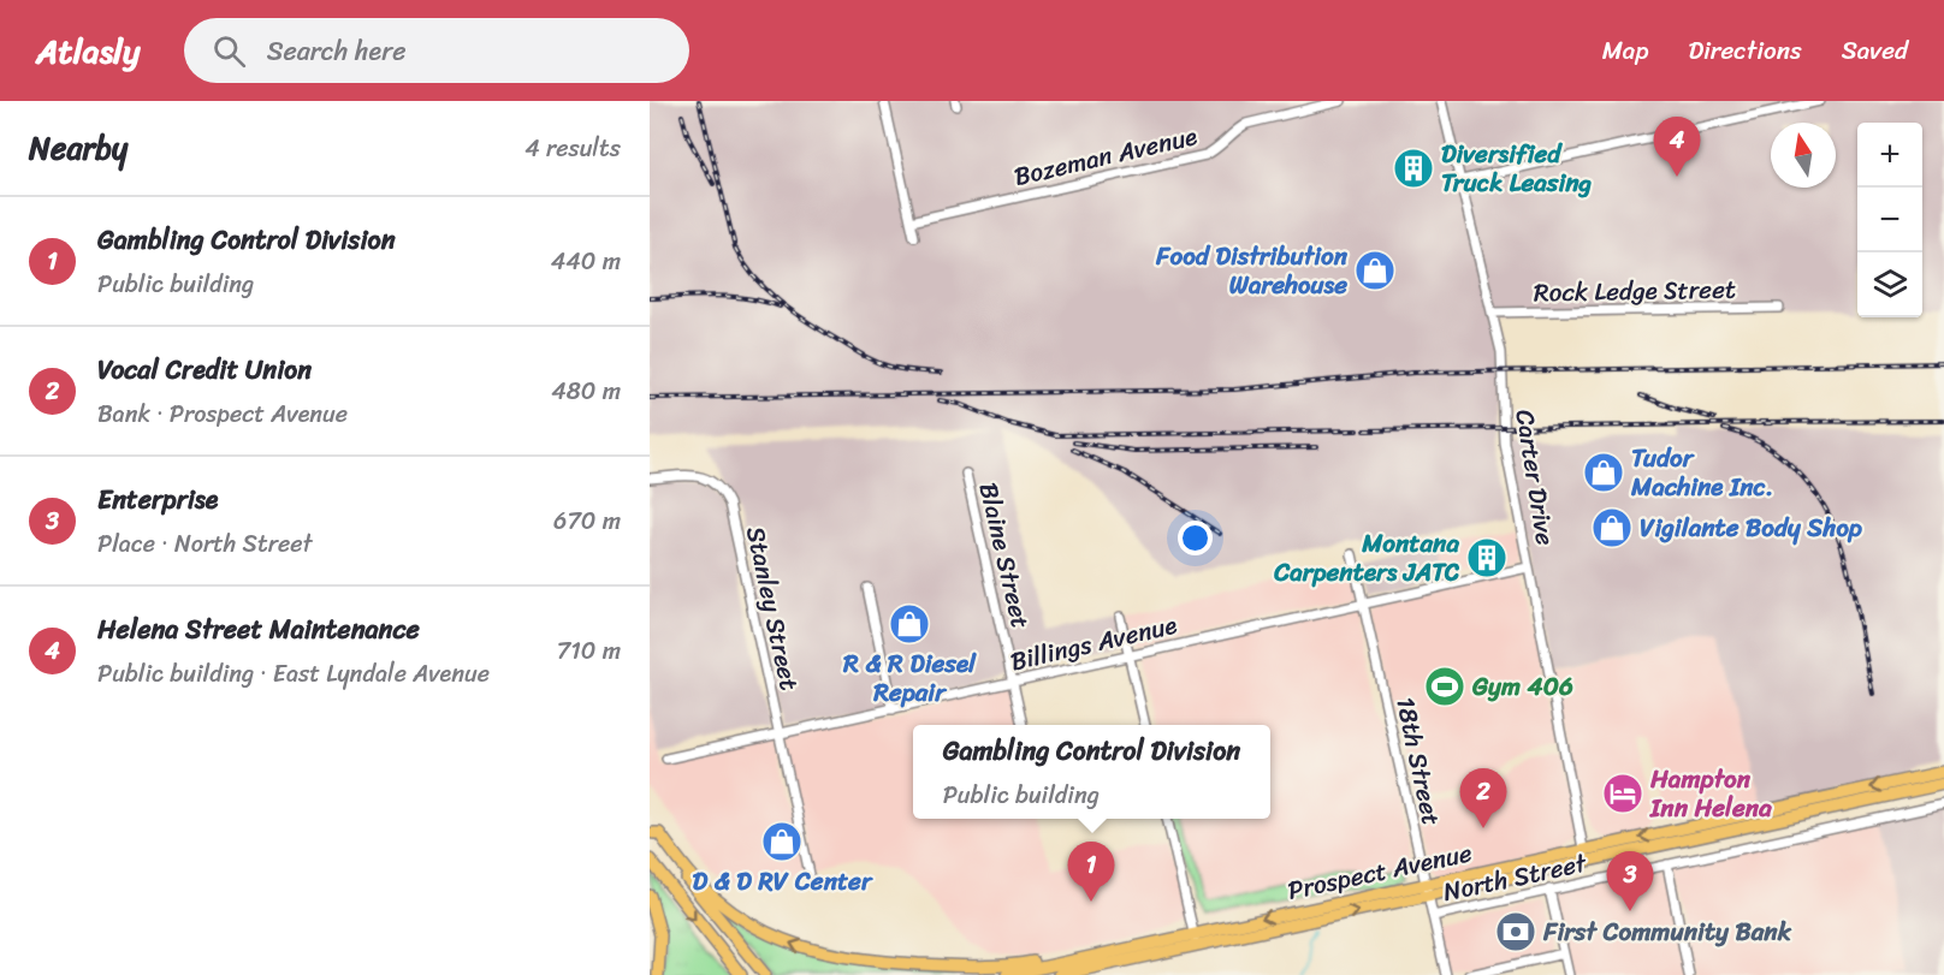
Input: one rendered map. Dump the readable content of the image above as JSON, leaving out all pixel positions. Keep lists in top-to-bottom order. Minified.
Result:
{"streets":{"highway":["Prospect Avenue"],"street":["Bozeman Avenue","Rock Ledge Street","Carter Drive","Blaine Street","Stanley Street","Billings Avenue","18th Street","North Street"]},"crossings":[["Rock Ledge Street","Carter Drive"],["Carter Drive","Billings Avenue"],["Carter Drive","Prospect Avenue"],["Blaine Street","Billings Avenue"],["Stanley Street","Billings Avenue"],["Billings Avenue","18th Street"],["18th Street","Prospect Avenue"],["18th Street","North Street"]],"places":{"building":["Diversified Truck Leasing","Montana Carpenters JATC"],"shop":["Food Distribution Warehouse","Tudor Machine Inc.","Vigilante Body Shop","R & R Diesel Repair","D & D RV Center"],"sports":["Gym 406"],"hotel":["Hampton Inn Helena"],"bank":["First Community Bank"]},"north":"top","page":{"header":"Atlasly","search":"Search here","nav":["Map","Directions","Saved"],"heading":["Nearby","4 results"],"pins":["4","2","1","3"],"map_buttons":["+","−"],"list":[{"mark":"1","name":"Gambling Control Division","note":"Public building","value":"440 m"},{"mark":"2","name":"Vocal Credit Union","note":"Bank · Prospect Avenue","value":"480 m"},{"mark":"3","name":"Enterprise","note":"Place · North Street","value":"670 m"},{"mark":"4","name":"Helena Street Maintenance","note":"Public building · East Lyndale Avenue","value":"710 m"}],"popup":["Gambling Control Division","Public building"]}}
